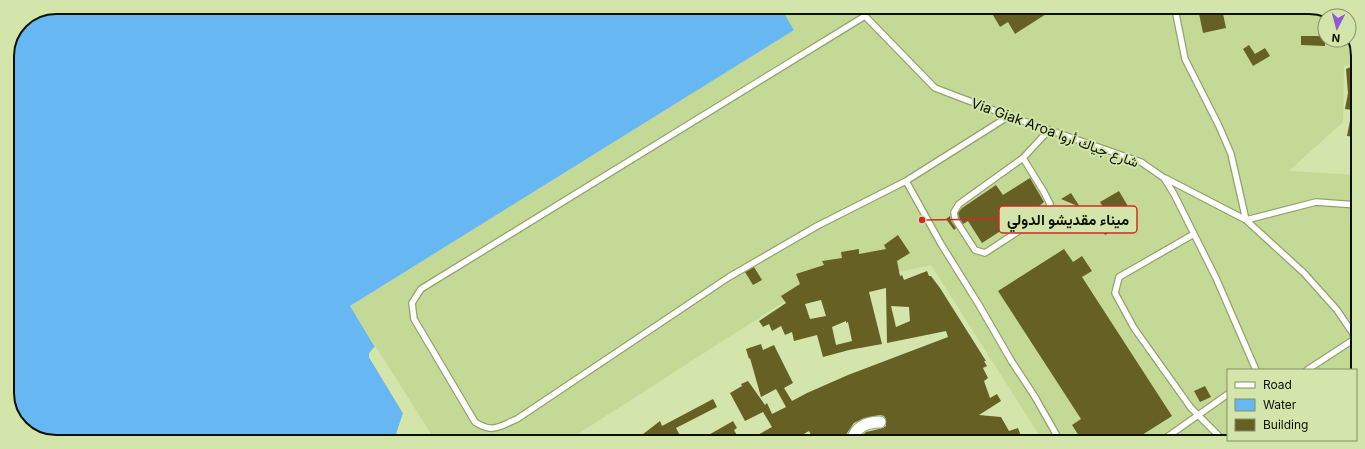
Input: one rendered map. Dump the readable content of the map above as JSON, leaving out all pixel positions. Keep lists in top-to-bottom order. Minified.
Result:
{"streets":{"lane":["Via Giak Aroa شارع جياك أروا"]},"places":["ميناء مقديشو الدولي"],"legend":["Road","Water","Building"],"north":"bottom"}
